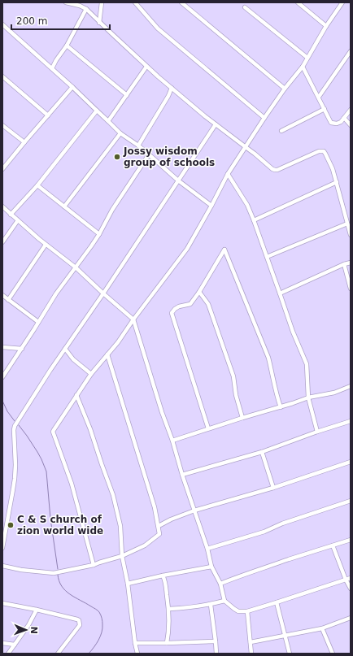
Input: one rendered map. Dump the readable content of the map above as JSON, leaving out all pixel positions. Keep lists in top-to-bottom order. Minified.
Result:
{"places":["Jossy wisdom group of schools","C & S church of zion world wide"],"scale_bar":"200 m","north":"right"}
